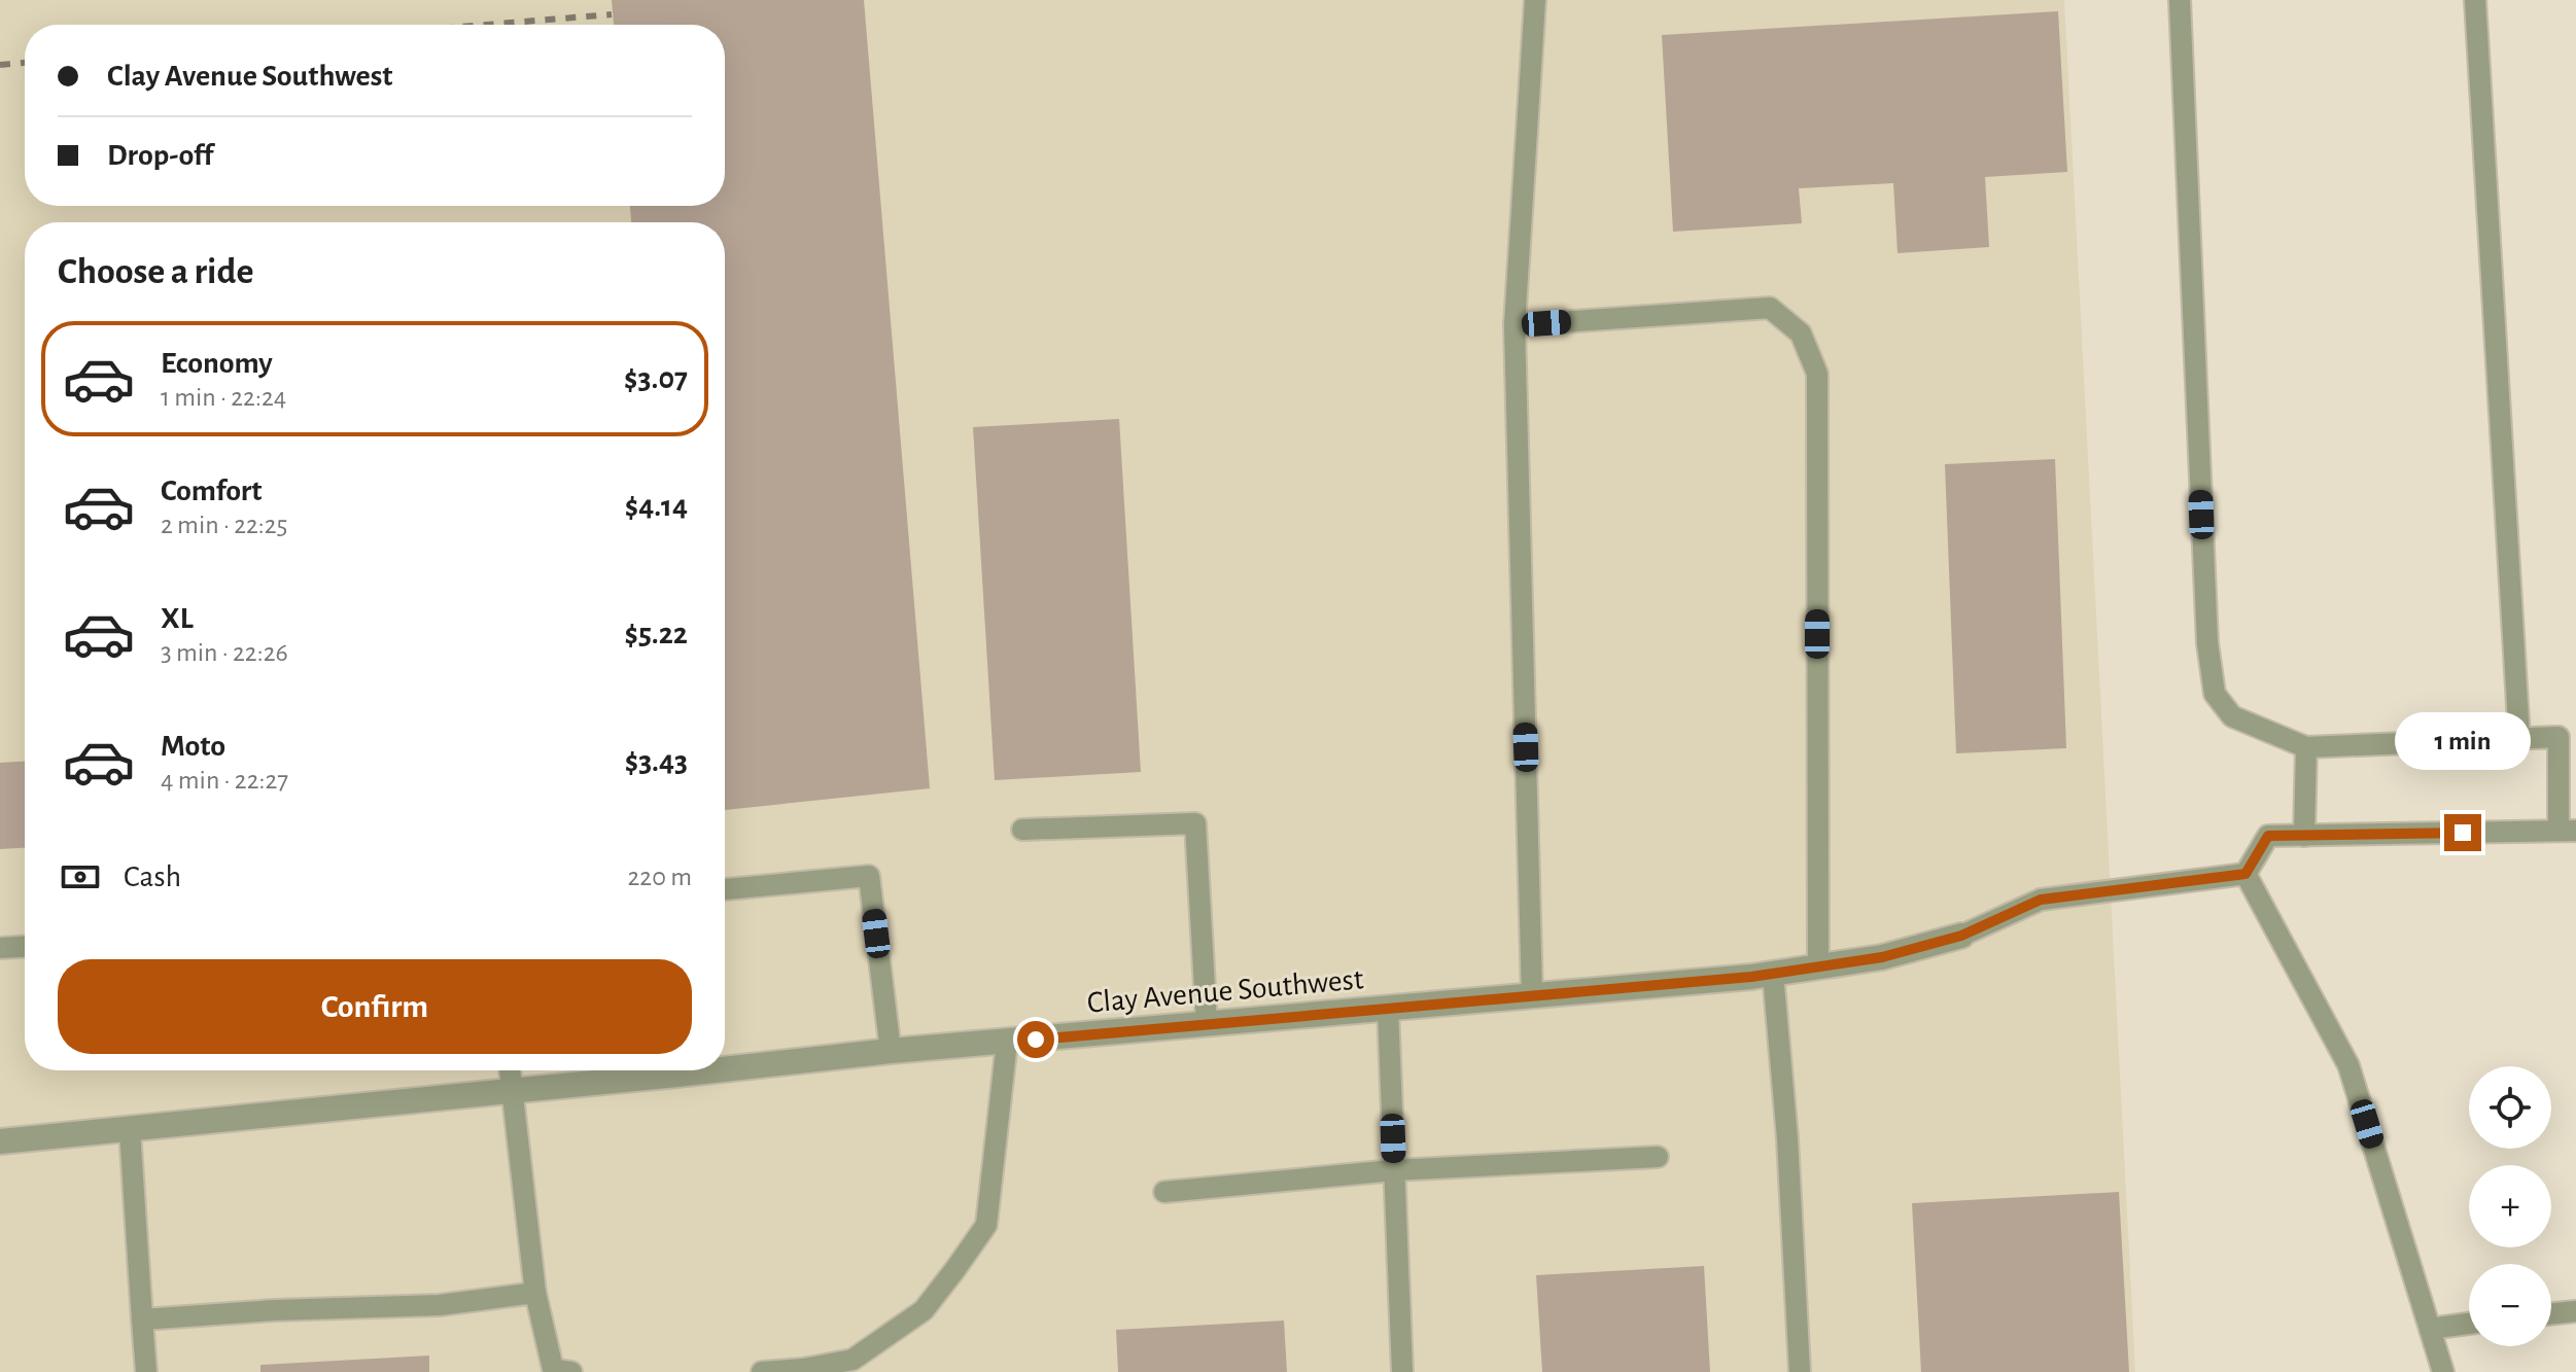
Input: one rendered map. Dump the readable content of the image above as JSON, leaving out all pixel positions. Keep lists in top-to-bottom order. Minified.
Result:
{"streets":{"street":["Clay Avenue Southwest"]},"page":{"banner":["Clay Avenue Southwest","Drop-off"],"heading":"Choose a ride","list":[{"name":"Economy","note":"1 min · 22:24","value":"$3.07"},{"name":"Comfort","note":"2 min · 22:25","value":"$4.14"},{"name":"XL","note":"3 min · 22:26","value":"$5.22"},{"name":"Moto","note":"4 min · 22:27","value":"$3.43"}],"bubble":"1 min","pay":["Cash","220 m"],"buttons":"Confirm","map_buttons":["+","−"]}}
